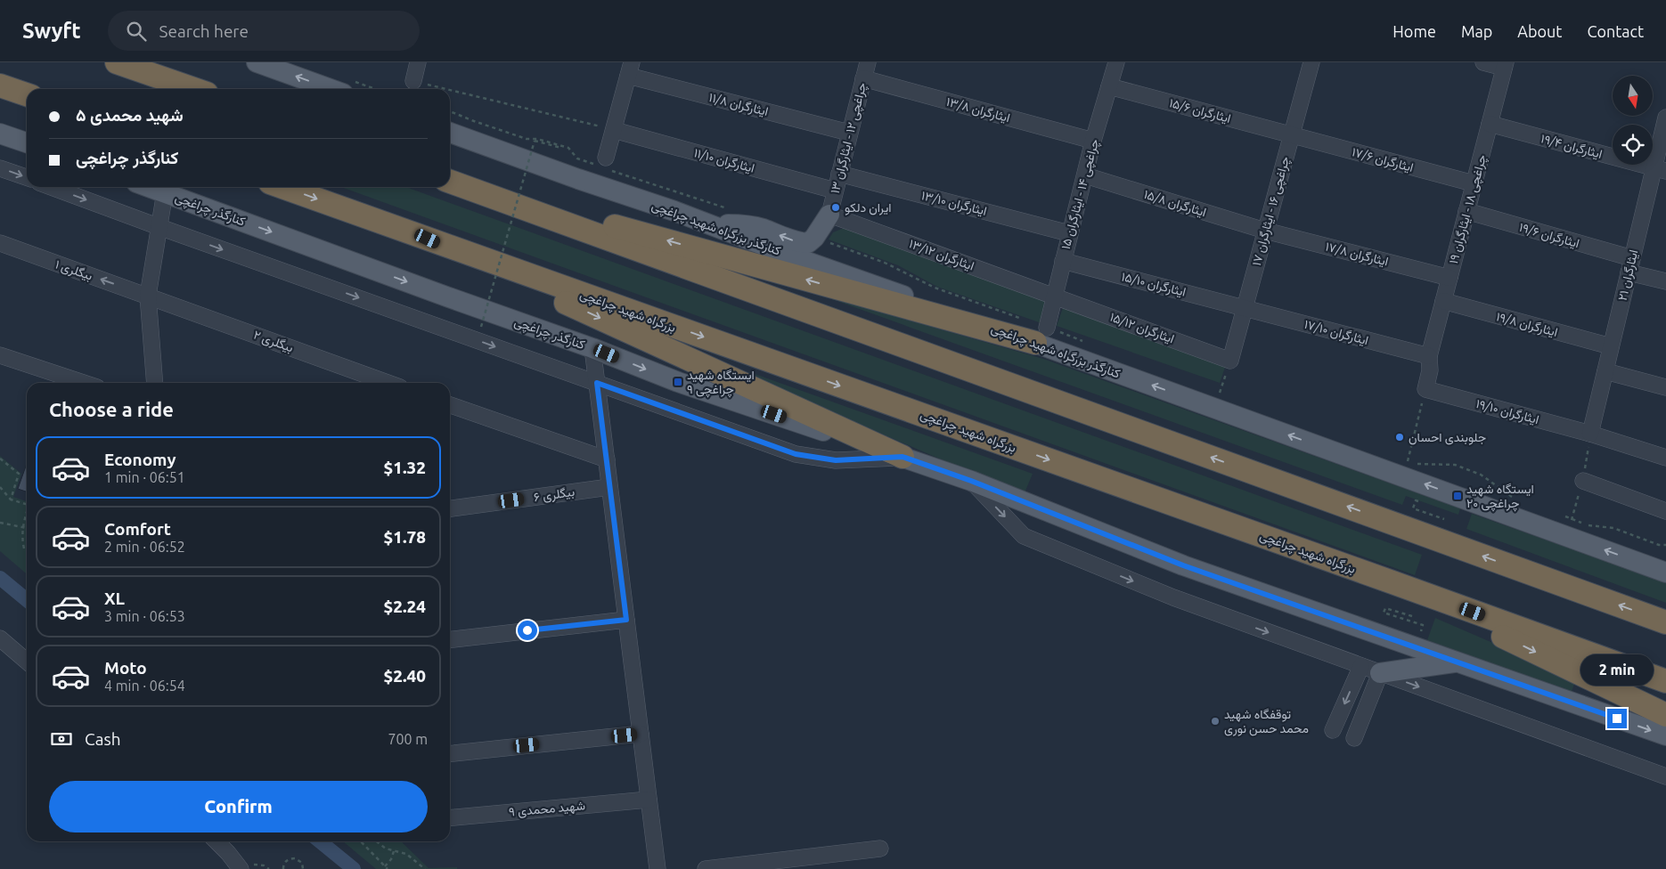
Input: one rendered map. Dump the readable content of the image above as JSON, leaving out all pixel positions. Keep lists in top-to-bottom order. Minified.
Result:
{"streets":{"highway":["بزرگراه شهید چراغچی"],"main road":["کنارگذر چراغچی","کنارگذر بزرگراه شهید چراغچی"],"street":["ایثارگران ۱۱/۸","ایثارگران ۱۳/۸","ایثارگران ۱۵/۶","چراغچی ۱۲ - ایثارگران ۱۳","ایثارگران ۱۹/۴","ایثارگران ۱۷/۶","ایثارگران ۱۱/۱۰","چراغچی ۱۴ - ایثارگران ۱۵","ایثارگران ۱۳/۱۰","ایثارگران ۱۵/۸","چراغچی ۱۸ - ایثارگران ۱۹","چراغچی ۱۶ - ایثارگران ۱۷","ایثارگران ۱۹/۶","ایثارگران ۱۷/۸","ایثارگران ۱۳/۱۲","بیگلری ۱","ایثارگران ۲۱","ایثارگران ۱۵/۱۰","ایثارگران ۱۹/۸","ایثارگران ۱۵/۱۲","ایثارگران ۱۷/۱۰","بیگلری ۲","ایثارگران ۱۹/۱۰","بیگلری ۶","شهید محمدی ۹"]},"crossings":[["ایثارگران ۱۱/۸","چراغچی ۱۲ - ایثارگران ۱۳"],["ایثارگران ۱۳/۸","چراغچی ۱۲ - ایثارگران ۱۳"],["ایثارگران ۱۳/۸","چراغچی ۱۴ - ایثارگران ۱۵"],["ایثارگران ۱۵/۶","ایثارگران ۱۷/۶"],["ایثارگران ۱۵/۶","چراغچی ۱۴ - ایثارگران ۱۵"],["ایثارگران ۱۵/۶","چراغچی ۱۶ - ایثارگران ۱۷"],["چراغچی ۱۲ - ایثارگران ۱۳","ایثارگران ۱۱/۱۰"],["چراغچی ۱۲ - ایثارگران ۱۳","ایثارگران ۱۳/۱۰"],["چراغچی ۱۲ - ایثارگران ۱۳","ایثارگران ۱۳/۱۲"],["ایثارگران ۱۹/۴","چراغچی ۱۸ - ایثارگران ۱۹"],["ایثارگران ۱۹/۴","ایثارگران ۲۱"],["ایثارگران ۱۷/۶","چراغچی ۱۸ - ایثارگران ۱۹"],["ایثارگران ۱۷/۶","چراغچی ۱۶ - ایثارگران ۱۷"],["چراغچی ۱۴ - ایثارگران ۱۵","ایثارگران ۱۳/۱۰"],["چراغچی ۱۴ - ایثارگران ۱۵","ایثارگران ۱۵/۸"],["چراغچی ۱۴ - ایثارگران ۱۵","کنارگذر بزرگراه شهید چراغچی"],["چراغچی ۱۴ - ایثارگران ۱۵","ایثارگران ۱۳/۱۲"],["چراغچی ۱۴ - ایثارگران ۱۵","ایثارگران ۱۵/۱۰"],["چراغچی ۱۴ - ایثارگران ۱۵","ایثارگران ۱۵/۱۲"],["ایثارگران ۱۵/۸","چراغچی ۱۶ - ایثارگران ۱۷"],["ایثارگران ۱۵/۸","ایثارگران ۱۷/۸"],["چراغچی ۱۸ - ایثارگران ۱۹","ایثارگران ۱۹/۶"],["چراغچی ۱۸ - ایثارگران ۱۹","ایثارگران ۱۷/۸"],["چراغچی ۱۸ - ایثارگران ۱۹","ایثارگران ۱۹/۸"],["چراغچی ۱۸ - ایثارگران ۱۹","ایثارگران ۱۷/۱۰"],["چراغچی ۱۸ - ایثارگران ۱۹","ایثارگران ۱۹/۱۰"],["چراغچی ۱۶ - ایثارگران ۱۷","ایثارگران ۱۷/۸"],["چراغچی ۱۶ - ایثارگران ۱۷","ایثارگران ۱۵/۱۰"],["چراغچی ۱۶ - ایثارگران ۱۷","ایثارگران ۱۵/۱۲"],["چراغچی ۱۶ - ایثارگران ۱۷","ایثارگران ۱۷/۱۰"],["ایثارگران ۱۹/۶","ایثارگران ۲۱"],["ایثارگران ۱۳/۱۲","ایثارگران ۱۵/۱۲"],["بیگلری ۱","بیگلری ۲"],["ایثارگران ۲۱","ایثارگران ۱۹/۸"],["ایثارگران ۲۱","ایثارگران ۱۹/۱۰"],["ایثارگران ۱۵/۱۰","ایثارگران ۱۷/۱۰"]],"one_way":["کنارگذر چراغچی","کنارگذر بزرگراه شهید چراغچی"],"places":{"other":["ایران دلکو","جلوبندی احسان","توقفگاه شهید محمد حسن نوری"],"transit":["ایستگاه شهید چراغچی ۹","ایستگاه شهید چراغچی ۲۰"]},"north":"bottom","page":{"header":"Swyft","search":"Search here","nav":["Home","Map","About","Contact"],"banner":["شهید محمدی ۵","کنارگذر چراغچی"],"heading":"Choose a ride","list":[{"name":"Economy","note":"1 min · 06:51","value":"$1.32"},{"name":"Comfort","note":"2 min · 06:52","value":"$1.78"},{"name":"XL","note":"3 min · 06:53","value":"$2.24"},{"name":"Moto","note":"4 min · 06:54","value":"$2.40"}],"bubble":"2 min","pay":["Cash","700 m"],"buttons":"Confirm"}}
